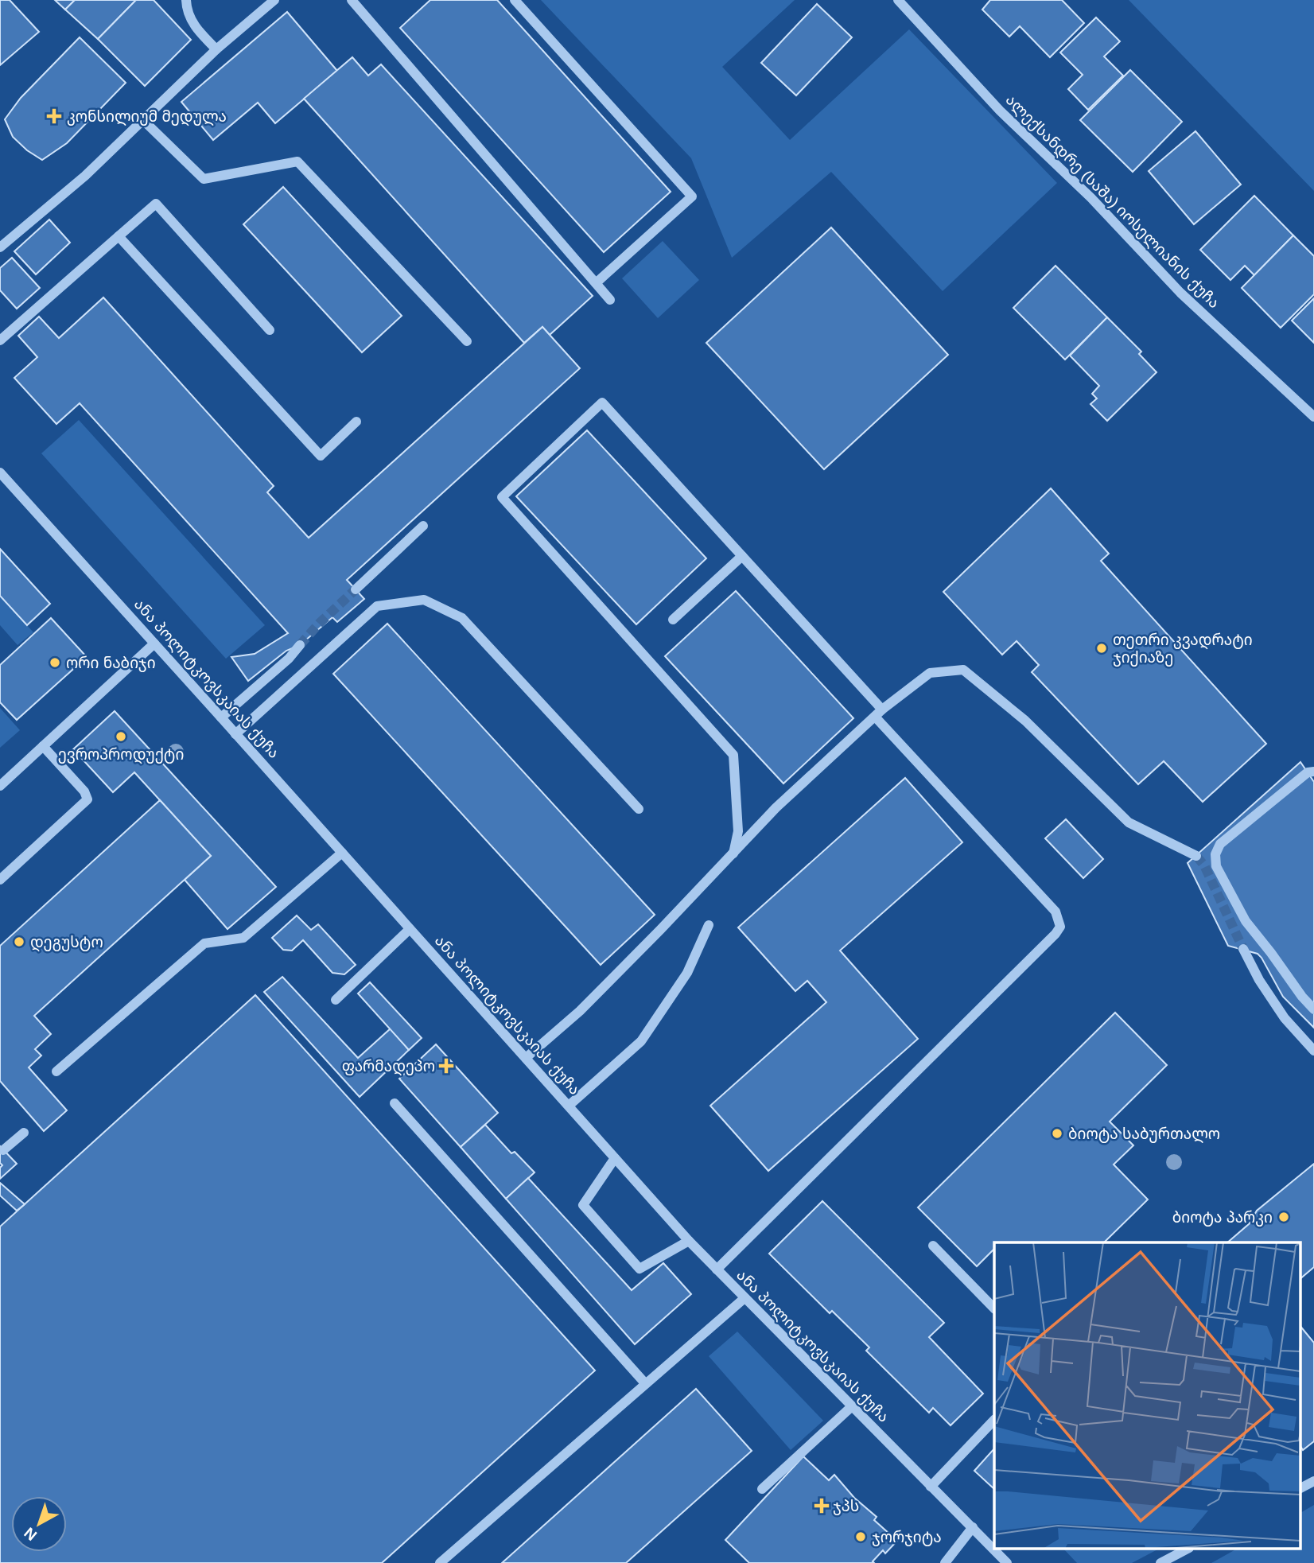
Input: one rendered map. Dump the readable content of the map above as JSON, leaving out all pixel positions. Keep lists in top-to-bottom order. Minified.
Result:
{"streets":{"street":["ალექსანდრე (საშა) იოსელიანის ქუჩა","ანა პოლიტკოვსკაიას ქუჩა"]},"places":{"health":["კონსილიუმ მედულა","ფარმადეპო","ჯპს"],"other":["თეთრი კვადრატი ჯიქიაზე","ორი ნაბიჯი","ევროპროდუქტი","დეგუსტო","ბიოტა საბურთალო","ბიოტა პარკი","ჯორჯიტა"]},"north":"bottom left"}
